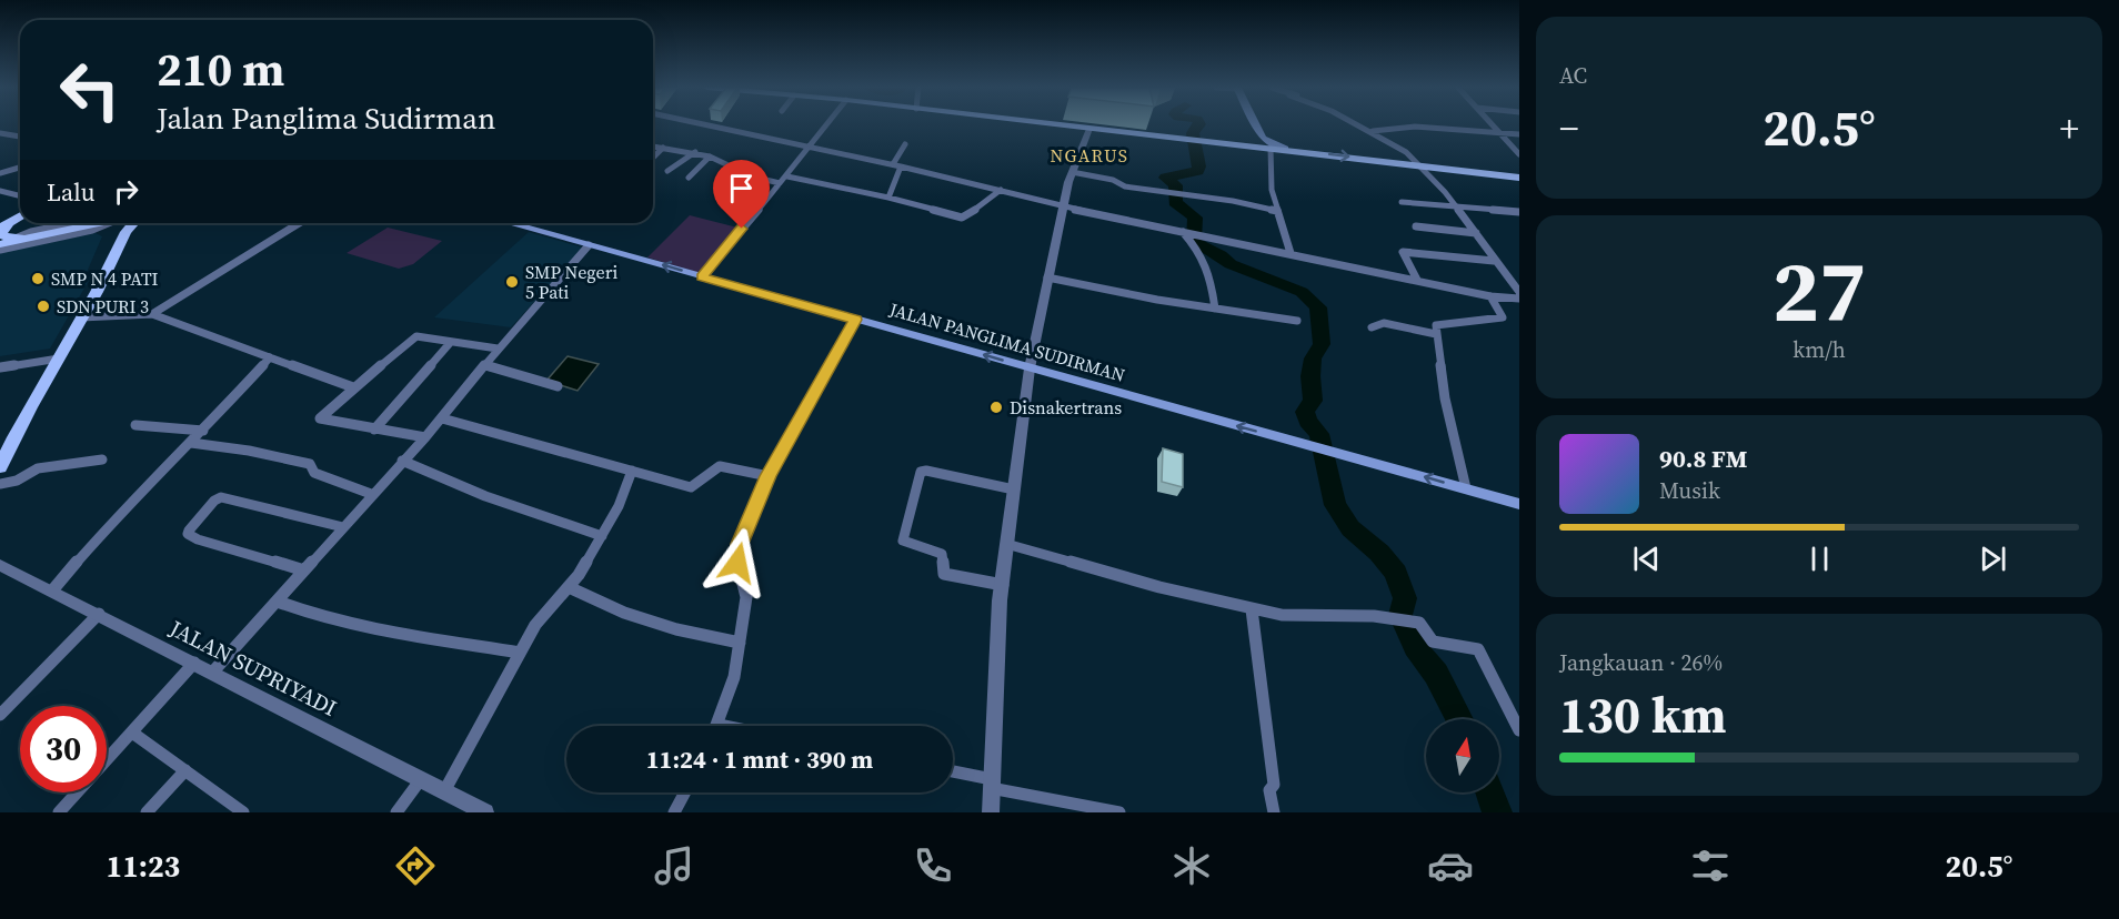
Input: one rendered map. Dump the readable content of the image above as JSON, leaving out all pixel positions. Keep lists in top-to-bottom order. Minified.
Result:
{"streets":{"main road":["JALAN PANGLIMA SUDIRMAN"],"street":["JALAN SUPRIYADI"]},"one_way":["JALAN PANGLIMA SUDIRMAN"],"districts":["NGARUS"],"places":["SMP N 4 PATI","SMP Negeri 5 Pati","SDN PURI 3","Disnakertrans"],"north":"top","page":{"tile":["AC",["27","km/h"],["Jangkauan · 26%","130 km"]],"turn":["210 m","Jalan Panglima Sudirman"],"heat":["−","20.5°","+"],"then":"Lalu","song":["90.8 FM","Musik"],"limit":"30","trip":"11:24 · 1 mnt · 390 m","tabs":["11:23","20.5°"]}}
